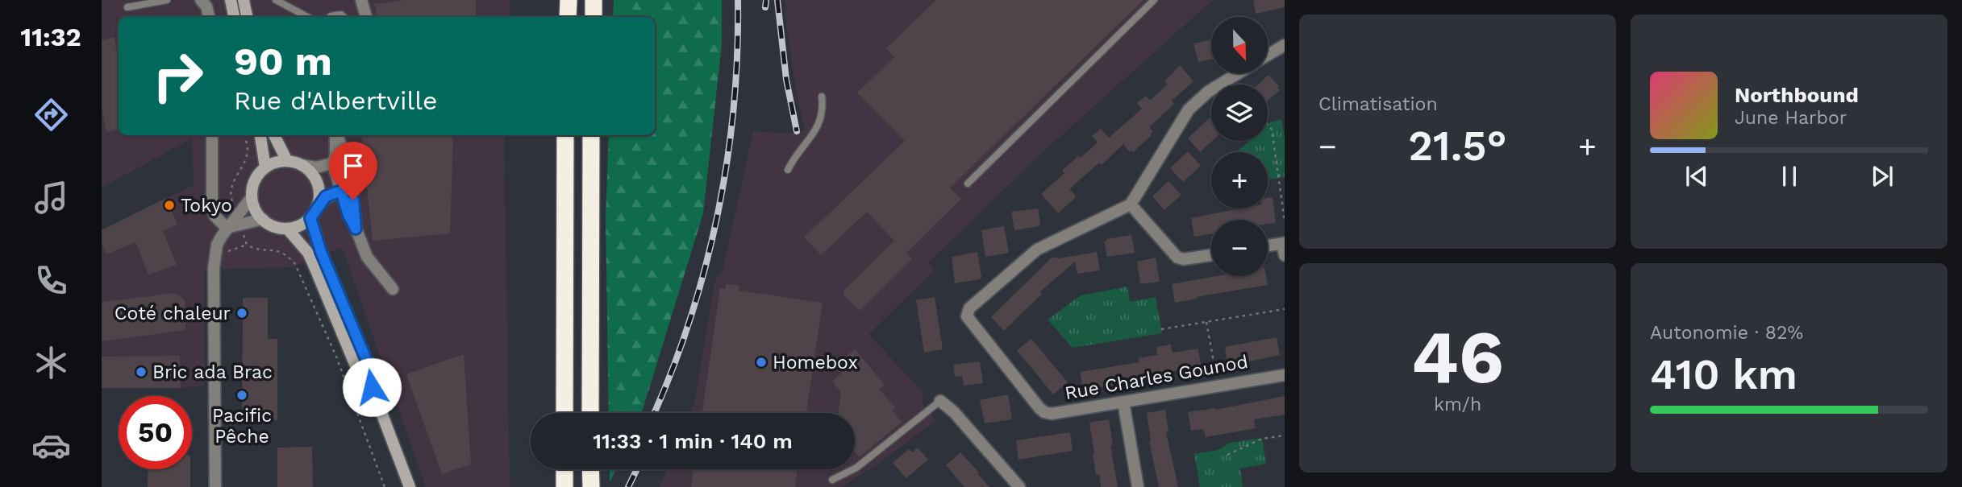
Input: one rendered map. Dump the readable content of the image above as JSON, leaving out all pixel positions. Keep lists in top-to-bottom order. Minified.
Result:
{"streets":{"street":["Rue Charles Gounod"]},"places":["Tokyo","Coté chaleur","Homebox","Bric ada Brac","Pacific Pêche"],"north":"bottom","page":{"tabs":"11:32","tile":["Climatisation",["46","km/h"],["Autonomie · 82%","410 km"]],"map_buttons":["+","−"],"turn":["90 m","Rue d'Albertville"],"song":["Northbound","June Harbor"],"heat":["−","21.5°","+"],"limit":"50","trip":"11:33 · 1 min · 140 m"}}
